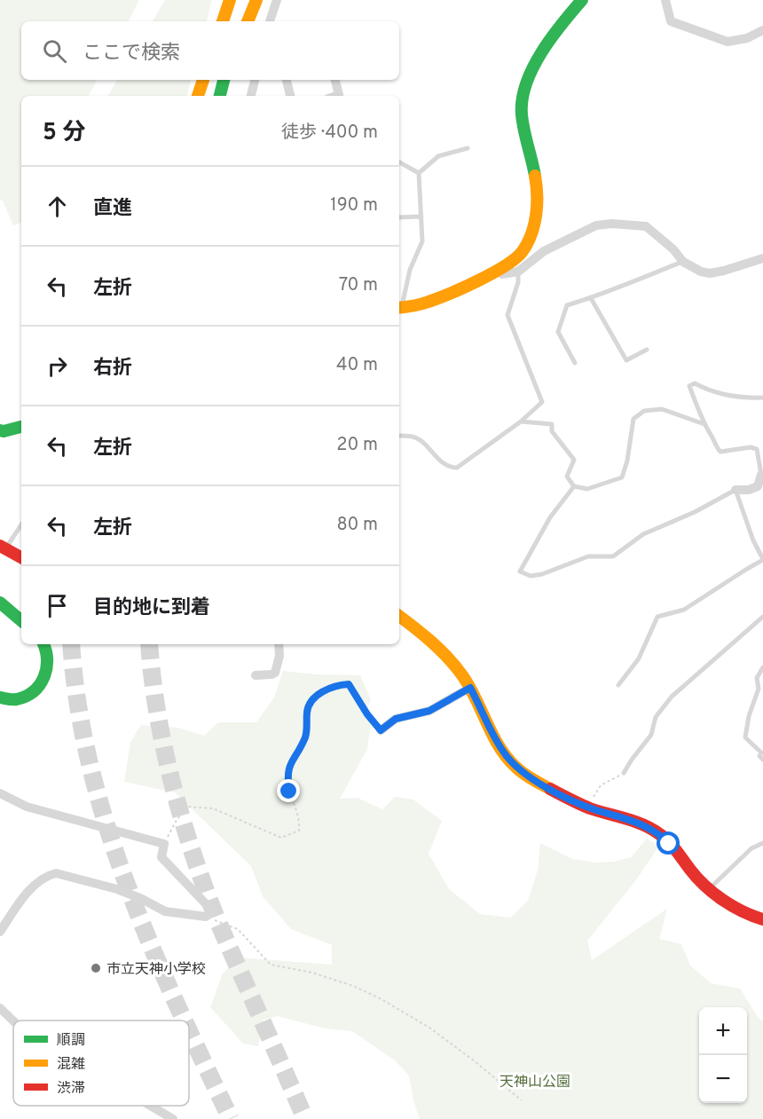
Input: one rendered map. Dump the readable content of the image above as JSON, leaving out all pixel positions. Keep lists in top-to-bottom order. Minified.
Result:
{"parks":["天神山公園"],"places":["市立天神小学校"],"legend":["順調","混雑","渋滞"],"page":{"search":"ここで検索","heading":["5 分","徒歩 · 400 m"],"list":[["直進","190 m"],["左折","70 m"],["右折","40 m"],["左折","20 m"],["左折","80 m"],"目的地に到着"],"map_buttons":["+","−"]}}
